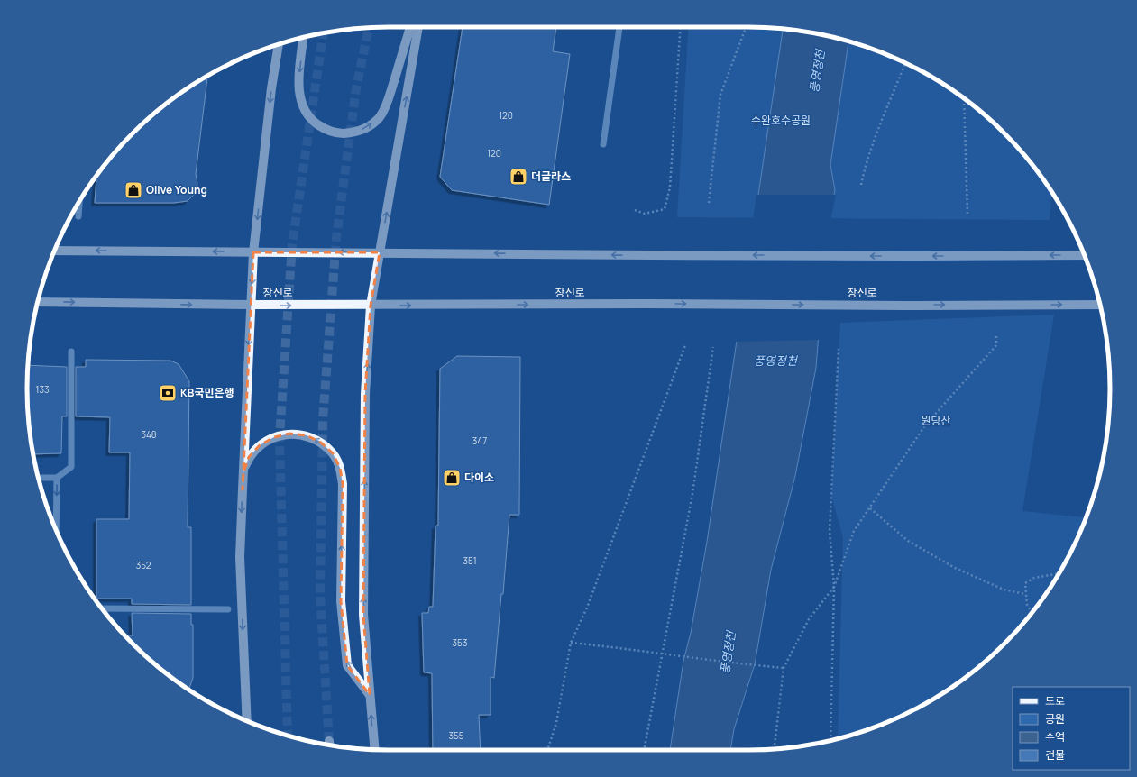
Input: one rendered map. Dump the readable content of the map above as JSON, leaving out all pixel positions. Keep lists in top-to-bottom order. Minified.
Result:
{"streets":{"main road":["장신로"]},"water":["풍영정천"],"parks":["수완호수공원","원당산"],"places":{"shop":["더글라스","Olive Young","다이소"],"bank":["KB국민은행"]},"house_numbers":["120","120","133","348","347","351","352","353","355"],"legend":["도로","공원","수역","건물"]}
